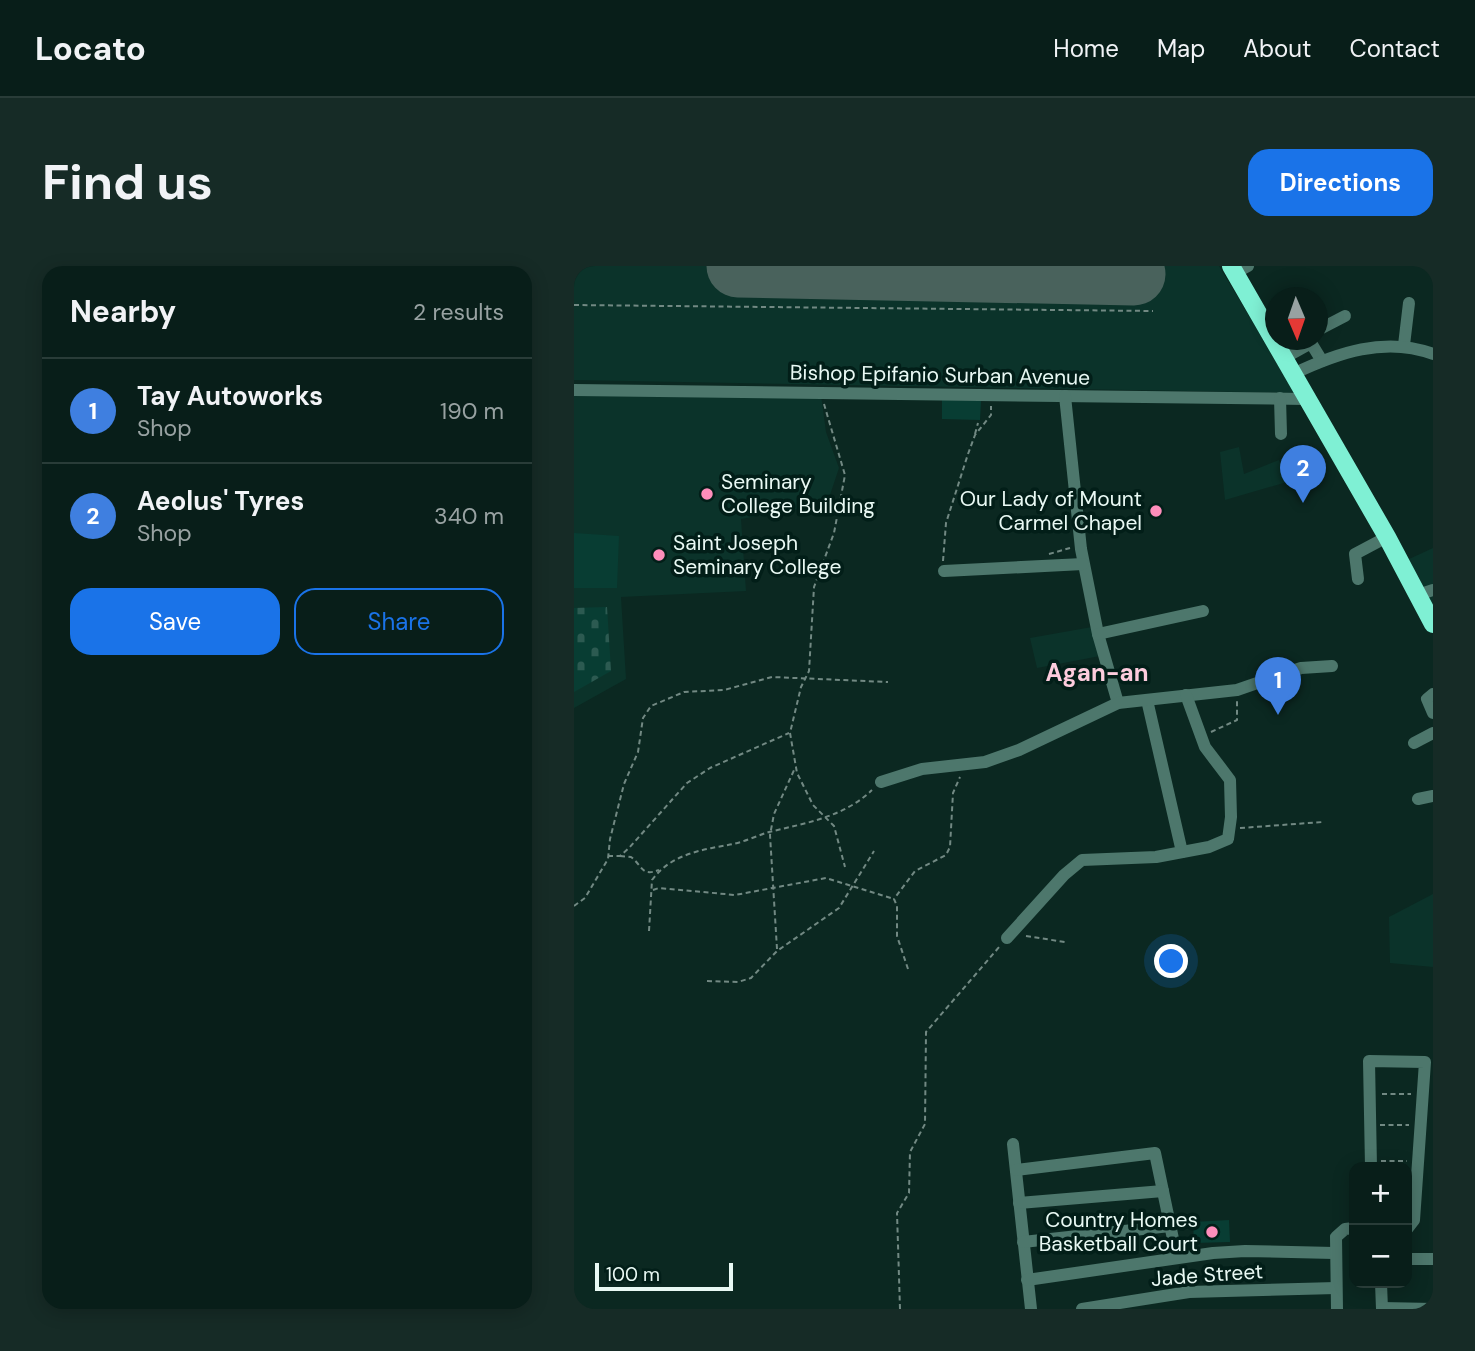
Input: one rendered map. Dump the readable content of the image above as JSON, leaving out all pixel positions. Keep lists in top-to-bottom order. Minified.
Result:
{"streets":{"street":["Bishop Epifanio Surban Avenue","Jade Street"]},"districts":["Agan-an"],"places":["Seminary College Building","Our Lady of Mount Carmel Chapel","Saint Joseph Seminary College","Country Homes Basketball Court"],"scale_bar":"100 m","north":"bottom","page":{"header":"Locato","nav":["Home","Map","About","Contact"],"buttons":["Directions",["Save","Share"]],"title":"Find us","heading":["Nearby","2 results"],"list":[{"mark":"1","name":"Tay Autoworks","note":"Shop","value":"190 m"},{"mark":"2","name":"Aeolus' Tyres","note":"Shop","value":"340 m"}],"pins":["2","1"],"map_buttons":["+","−"],"scale":"100 m"}}
